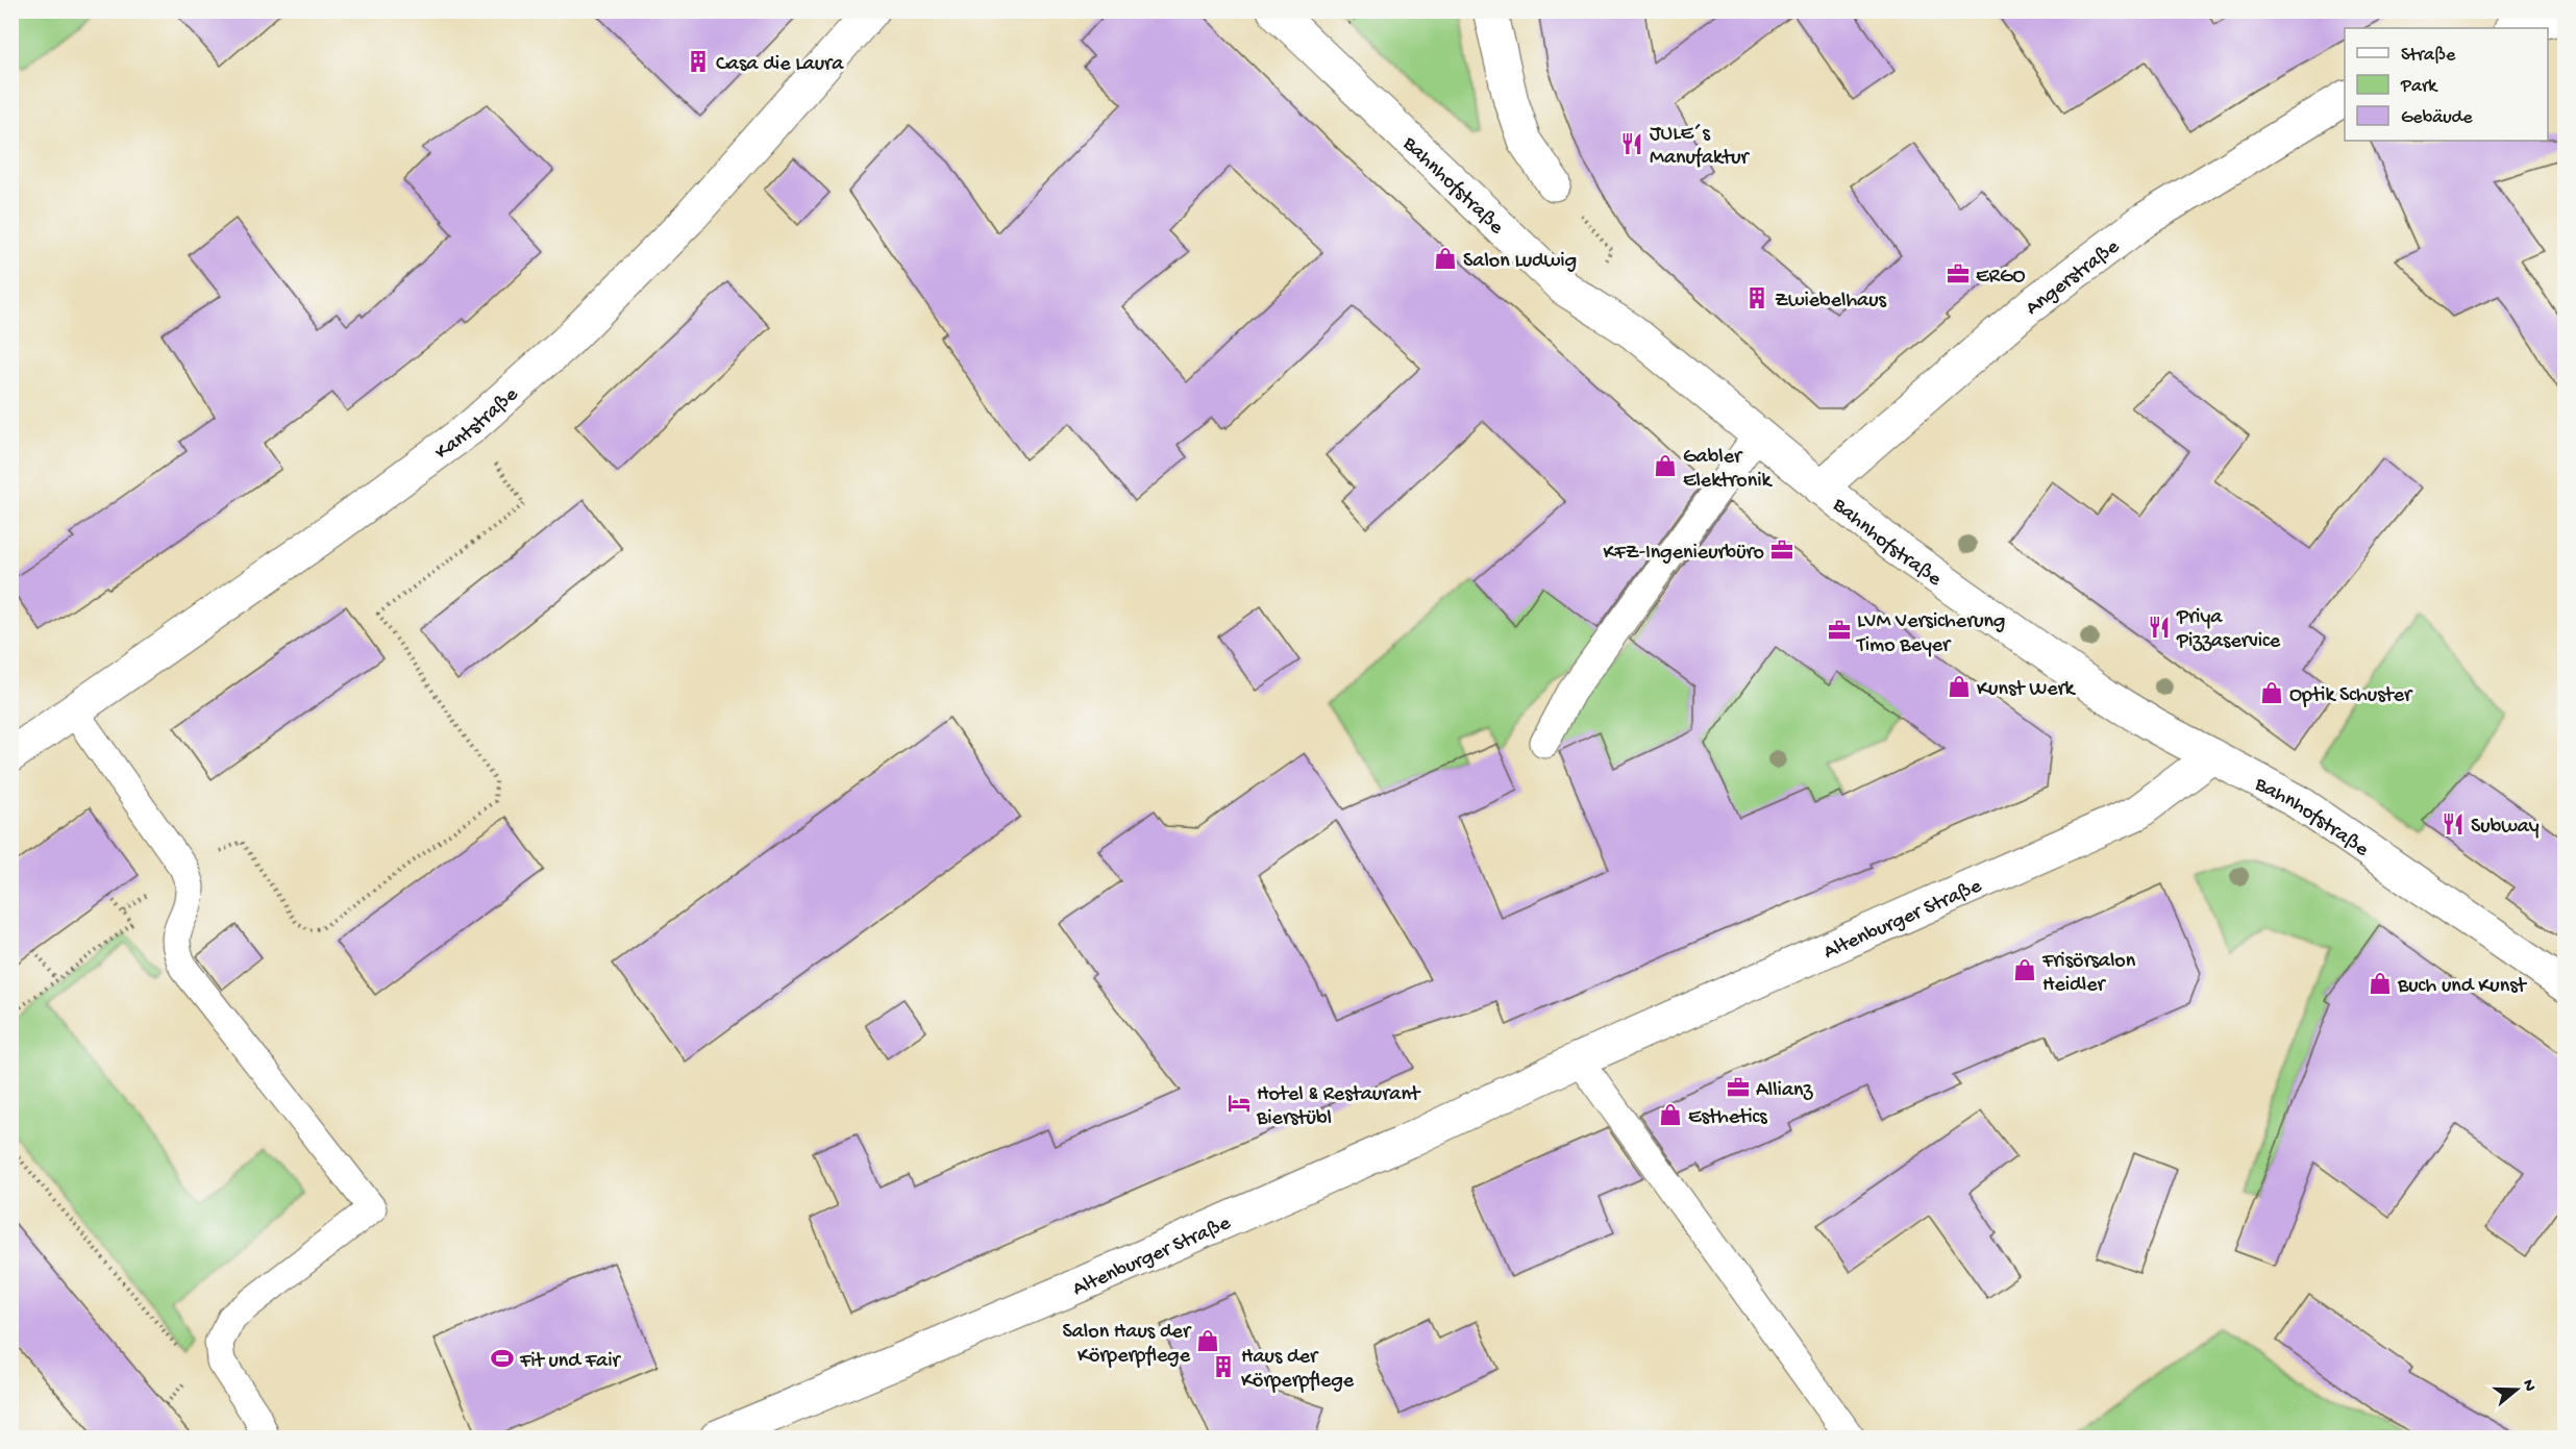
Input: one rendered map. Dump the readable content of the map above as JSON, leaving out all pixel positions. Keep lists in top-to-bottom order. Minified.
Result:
{"streets":{"street":["Bahnhofstraße","Angerstraße","Kantstraße","Altenburger Straße"]},"crossings":[["Bahnhofstraße","Angerstraße"],["Bahnhofstraße","Altenburger Straße"]],"places":{"building":["Casa die Laura","Zwiebelhaus","Haus der Körperpflege"],"restaurant":["JULE´s Manufaktur","Priya Pizzaservice","Subway"],"shop":["Salon Ludwig","Gabler Elektronik","Kunst Werk","Optik Schuster","Frisörsalon Heidler","Buch und Kunst","Esthetics","Salon Haus der Körperpflege"],"office":["ERGO","KFZ-Ingenieurbüro","LVM Versicherung Timo Beyer","Allianz"],"hotel":["Hotel & Restaurant Bierstübl"],"sports":["Fit und Fair"]},"legend":["Straße","Park","Gebäude"],"north":"right"}
